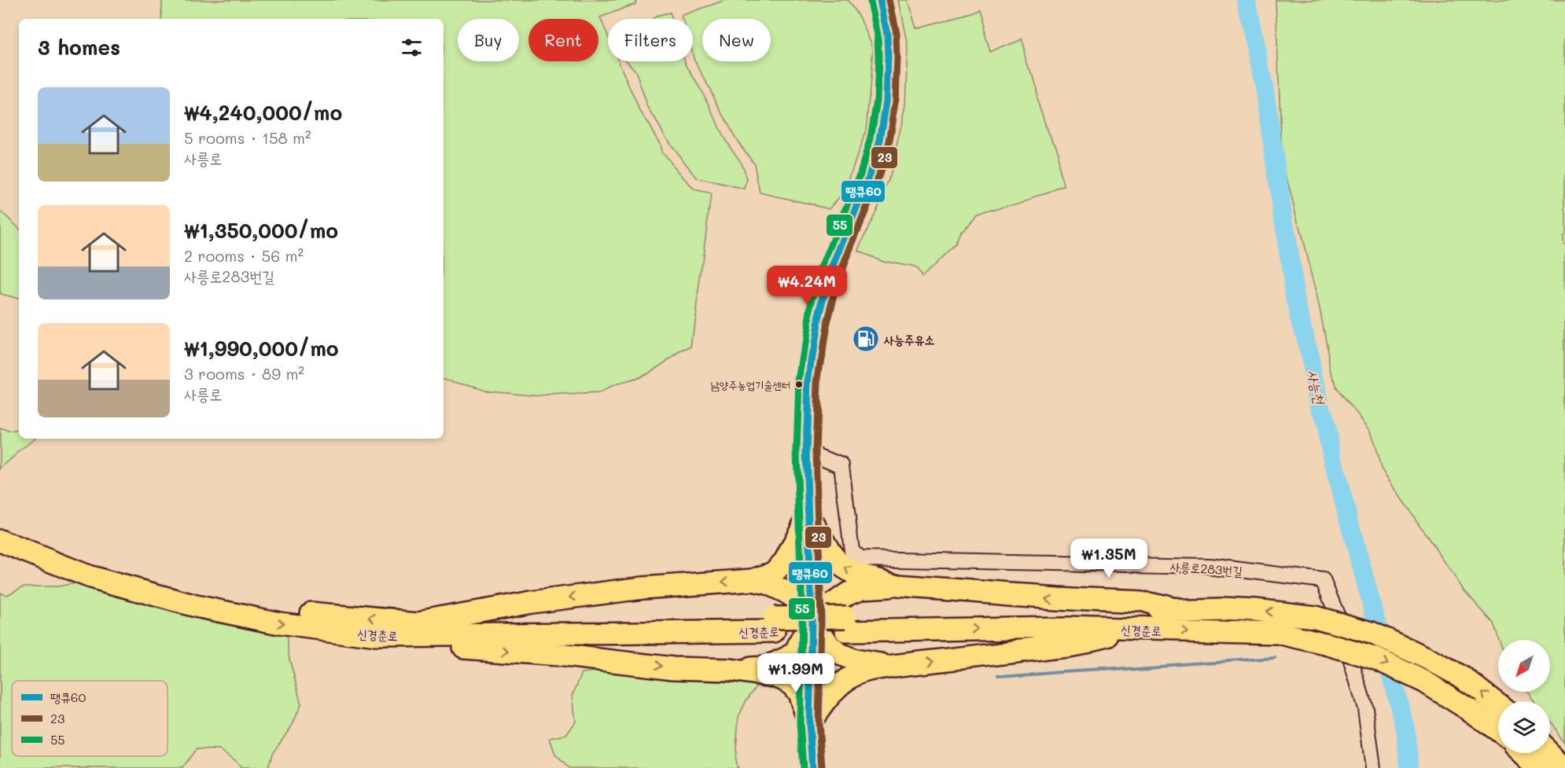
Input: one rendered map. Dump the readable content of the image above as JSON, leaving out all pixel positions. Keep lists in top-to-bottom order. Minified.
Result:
{"streets":{"highway":["신경춘로"],"street":["사릉로283번길"]},"water":["사능천"],"places":{"fuel station":["사능주유소"],"other":["남양주농업기술센터"]},"lines":["transit line 땡큐60","transit line 23","transit line 55"],"legend":["땡큐60","23","55"],"north":"bottom left","page":{"chip":["Buy","Rent","Filters","New"],"heading":"3 homes","list":[{"name":"₩4,240,000/mo","note":"5 rooms · 158 m² · 사릉로"},{"name":"₩1,350,000/mo","note":"2 rooms · 56 m² · 사릉로283번길"},{"name":"₩1,990,000/mo","note":"3 rooms · 89 m² · 사릉로"}],"price":["₩4.24M","₩1.35M","₩1.99M"]}}
